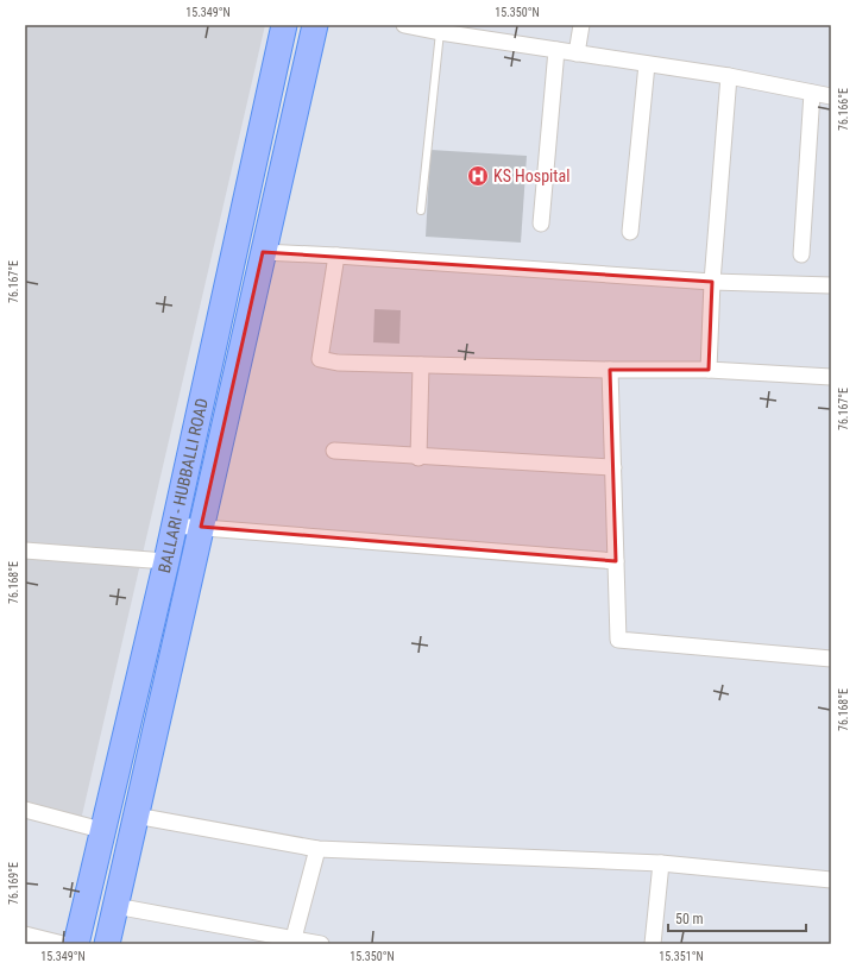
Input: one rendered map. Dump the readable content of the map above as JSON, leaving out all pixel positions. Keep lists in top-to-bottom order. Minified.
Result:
{"streets":{"main road":["BALLARI - HUBBALLI ROAD"]},"places":{"hospital":["KS Hospital"]},"scale_bar":"50 m","coordinates":["15.349°N","15.350°N","76.166°E","76.167°E","76.168°E","76.169°E","15.351°N"]}
